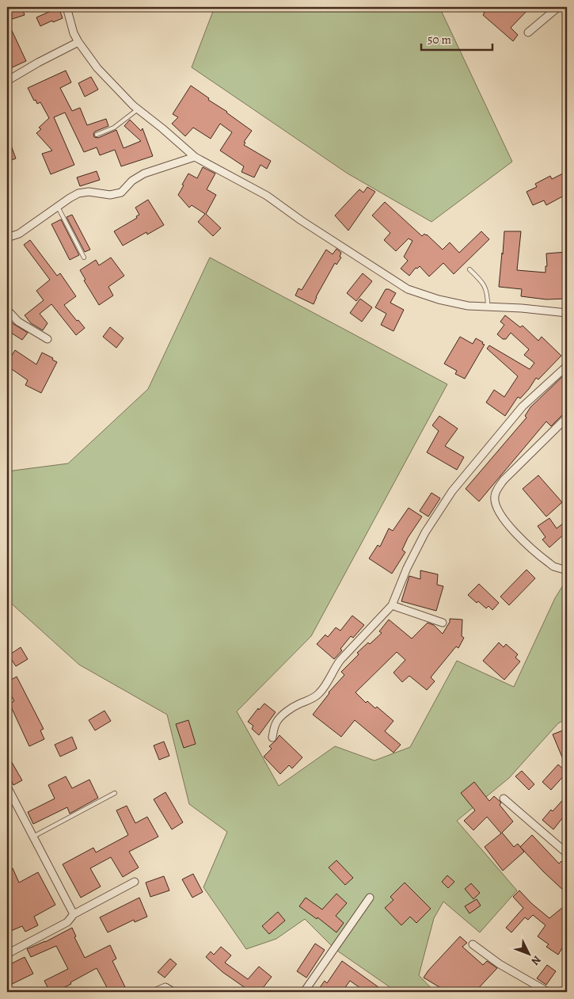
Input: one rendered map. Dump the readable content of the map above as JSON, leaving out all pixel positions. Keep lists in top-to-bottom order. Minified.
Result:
{"scale_bar":"50 m","north":"bottom right"}
